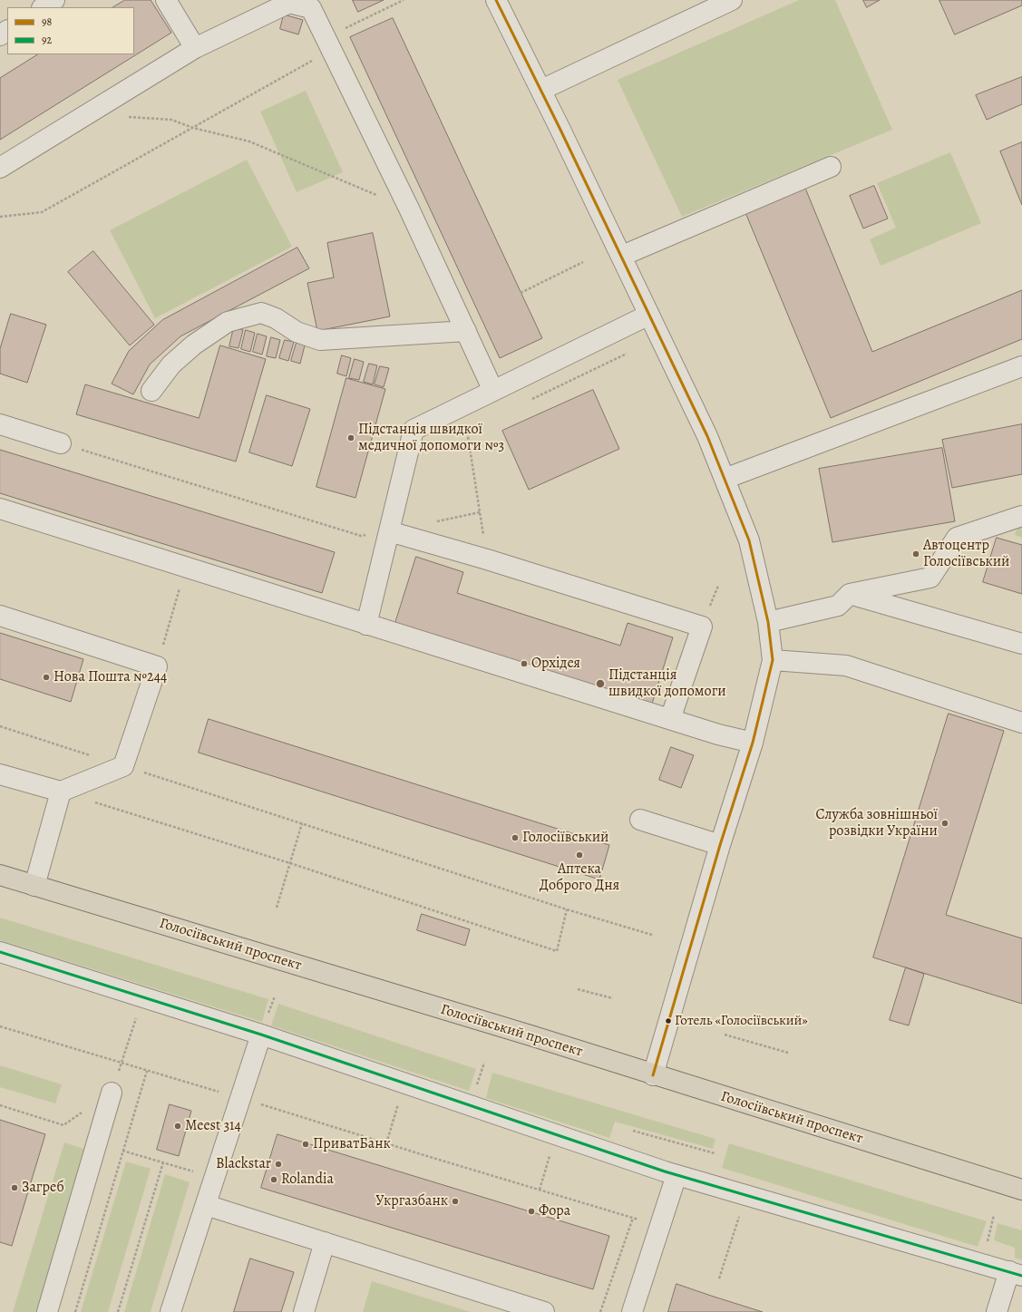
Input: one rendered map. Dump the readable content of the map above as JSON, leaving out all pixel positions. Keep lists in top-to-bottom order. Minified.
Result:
{"streets":{"highway":["Голосіївський проспект"]},"places":["Підстанція швидкої медичної допомоги №3","Автоцентр Голосіївський","Орхідея","Нова Пошта №244","Підстанція швидкої допомоги","Служба зовнішньої розвідки України","Голосіївський","Аптека Доброго Дня","Готель «Голосіївський»","Meest 314","ПриватБанк","Blackstar","Rolandia","Загреб","Укргазбанк","Фора"],"lines":["transit line 98","transit line 92"],"legend":["98","92"]}
